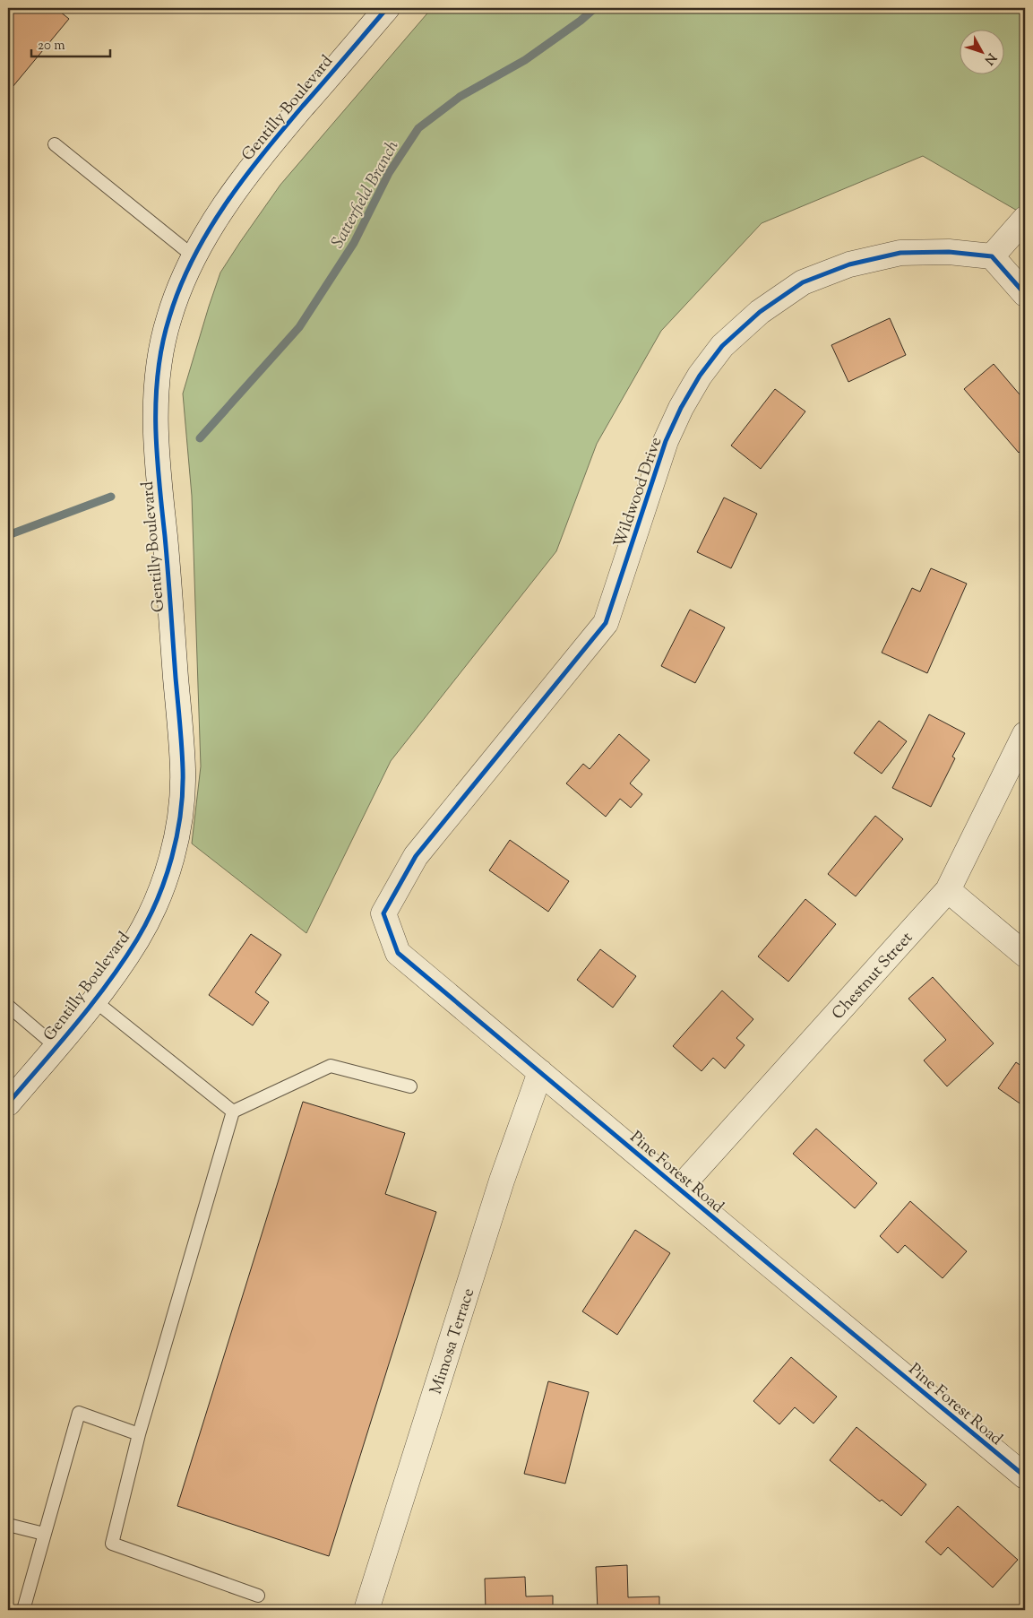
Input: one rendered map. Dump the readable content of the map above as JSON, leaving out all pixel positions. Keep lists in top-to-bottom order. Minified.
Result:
{"streets":{"street":["Gentilly Boulevard","Wildwood Drive","Chestnut Street","Pine Forest Road","Mimosa Terrace"]},"crossings":[["Wildwood Drive","Pine Forest Road"],["Chestnut Street","Pine Forest Road"],["Pine Forest Road","Mimosa Terrace"]],"water":["Satterfield Branch"],"scale_bar":"20 m","north":"bottom right"}
